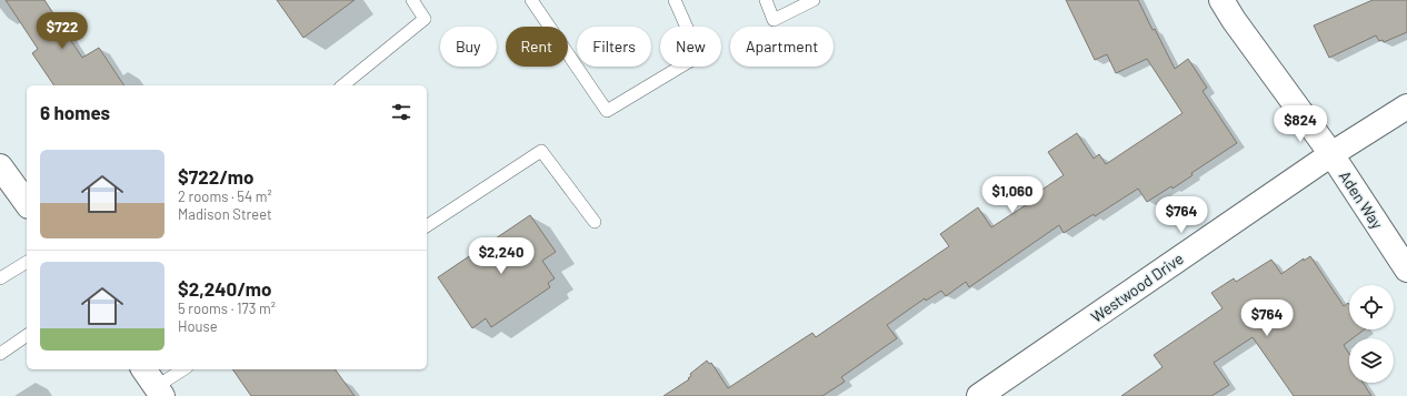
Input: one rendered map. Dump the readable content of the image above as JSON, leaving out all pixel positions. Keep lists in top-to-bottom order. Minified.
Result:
{"streets":{"street":["Aden Way","Westwood Drive"]},"crossings":[["Aden Way","Westwood Drive"]],"page":{"price":["$722","$824","$1,060","$764","$2,240","$764"],"chip":["Buy","Rent","Filters","New","Apartment"],"heading":"6 homes","list":[{"name":"$722/mo","note":"2 rooms · 54 m² · Madison Street"},{"name":"$2,240/mo","note":"5 rooms · 173 m² · House"}]}}
